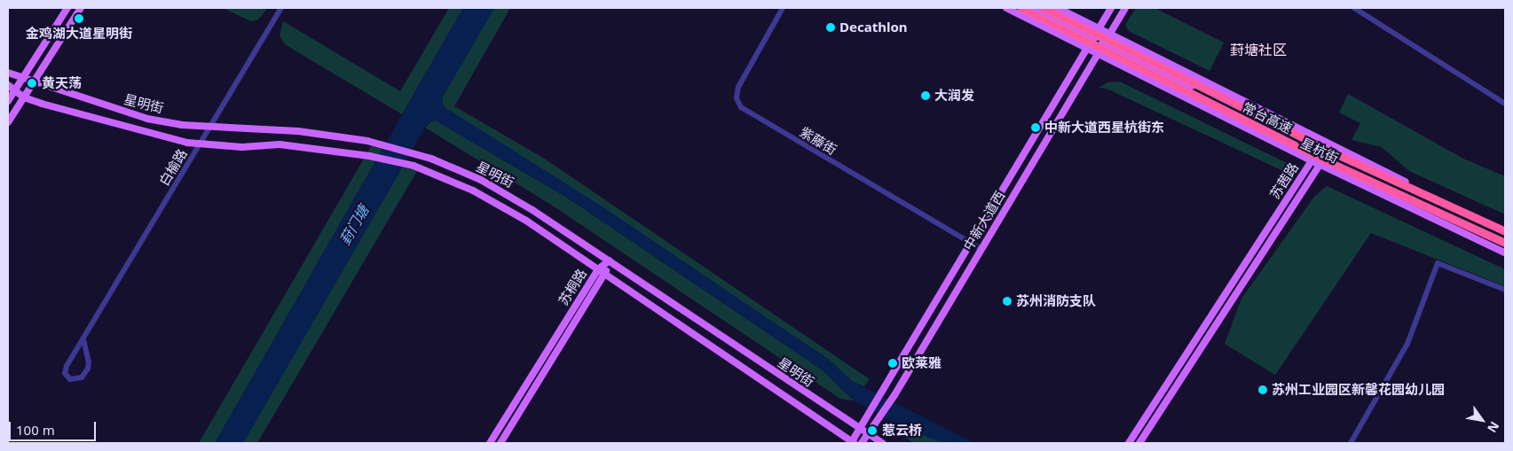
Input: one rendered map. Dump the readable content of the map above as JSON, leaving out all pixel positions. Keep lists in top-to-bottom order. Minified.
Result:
{"streets":{"highway":["常台高速"],"main road":["星明街","星杭街","苏茜路","中新大道西","苏桐路"],"street":["紫藤街","白榆路"]},"crossings":[["星明街","白榆路"],["星明街","中新大道西"],["星明街","苏桐路"],["常台高速","星杭街"],["紫藤街","中新大道西"],["星杭街","苏茜路"],["星杭街","中新大道西"]],"districts":["葑塘社区"],"water":["葑门塘"],"places":["金鸡湖大道星明街","Decathlon","黄天荡","大润发","中新大道西星杭街东","苏州消防支队","欧莱雅","苏州工业园区新馨花园幼儿园","惹云桥"],"scale_bar":"100 m","north":"bottom right"}
